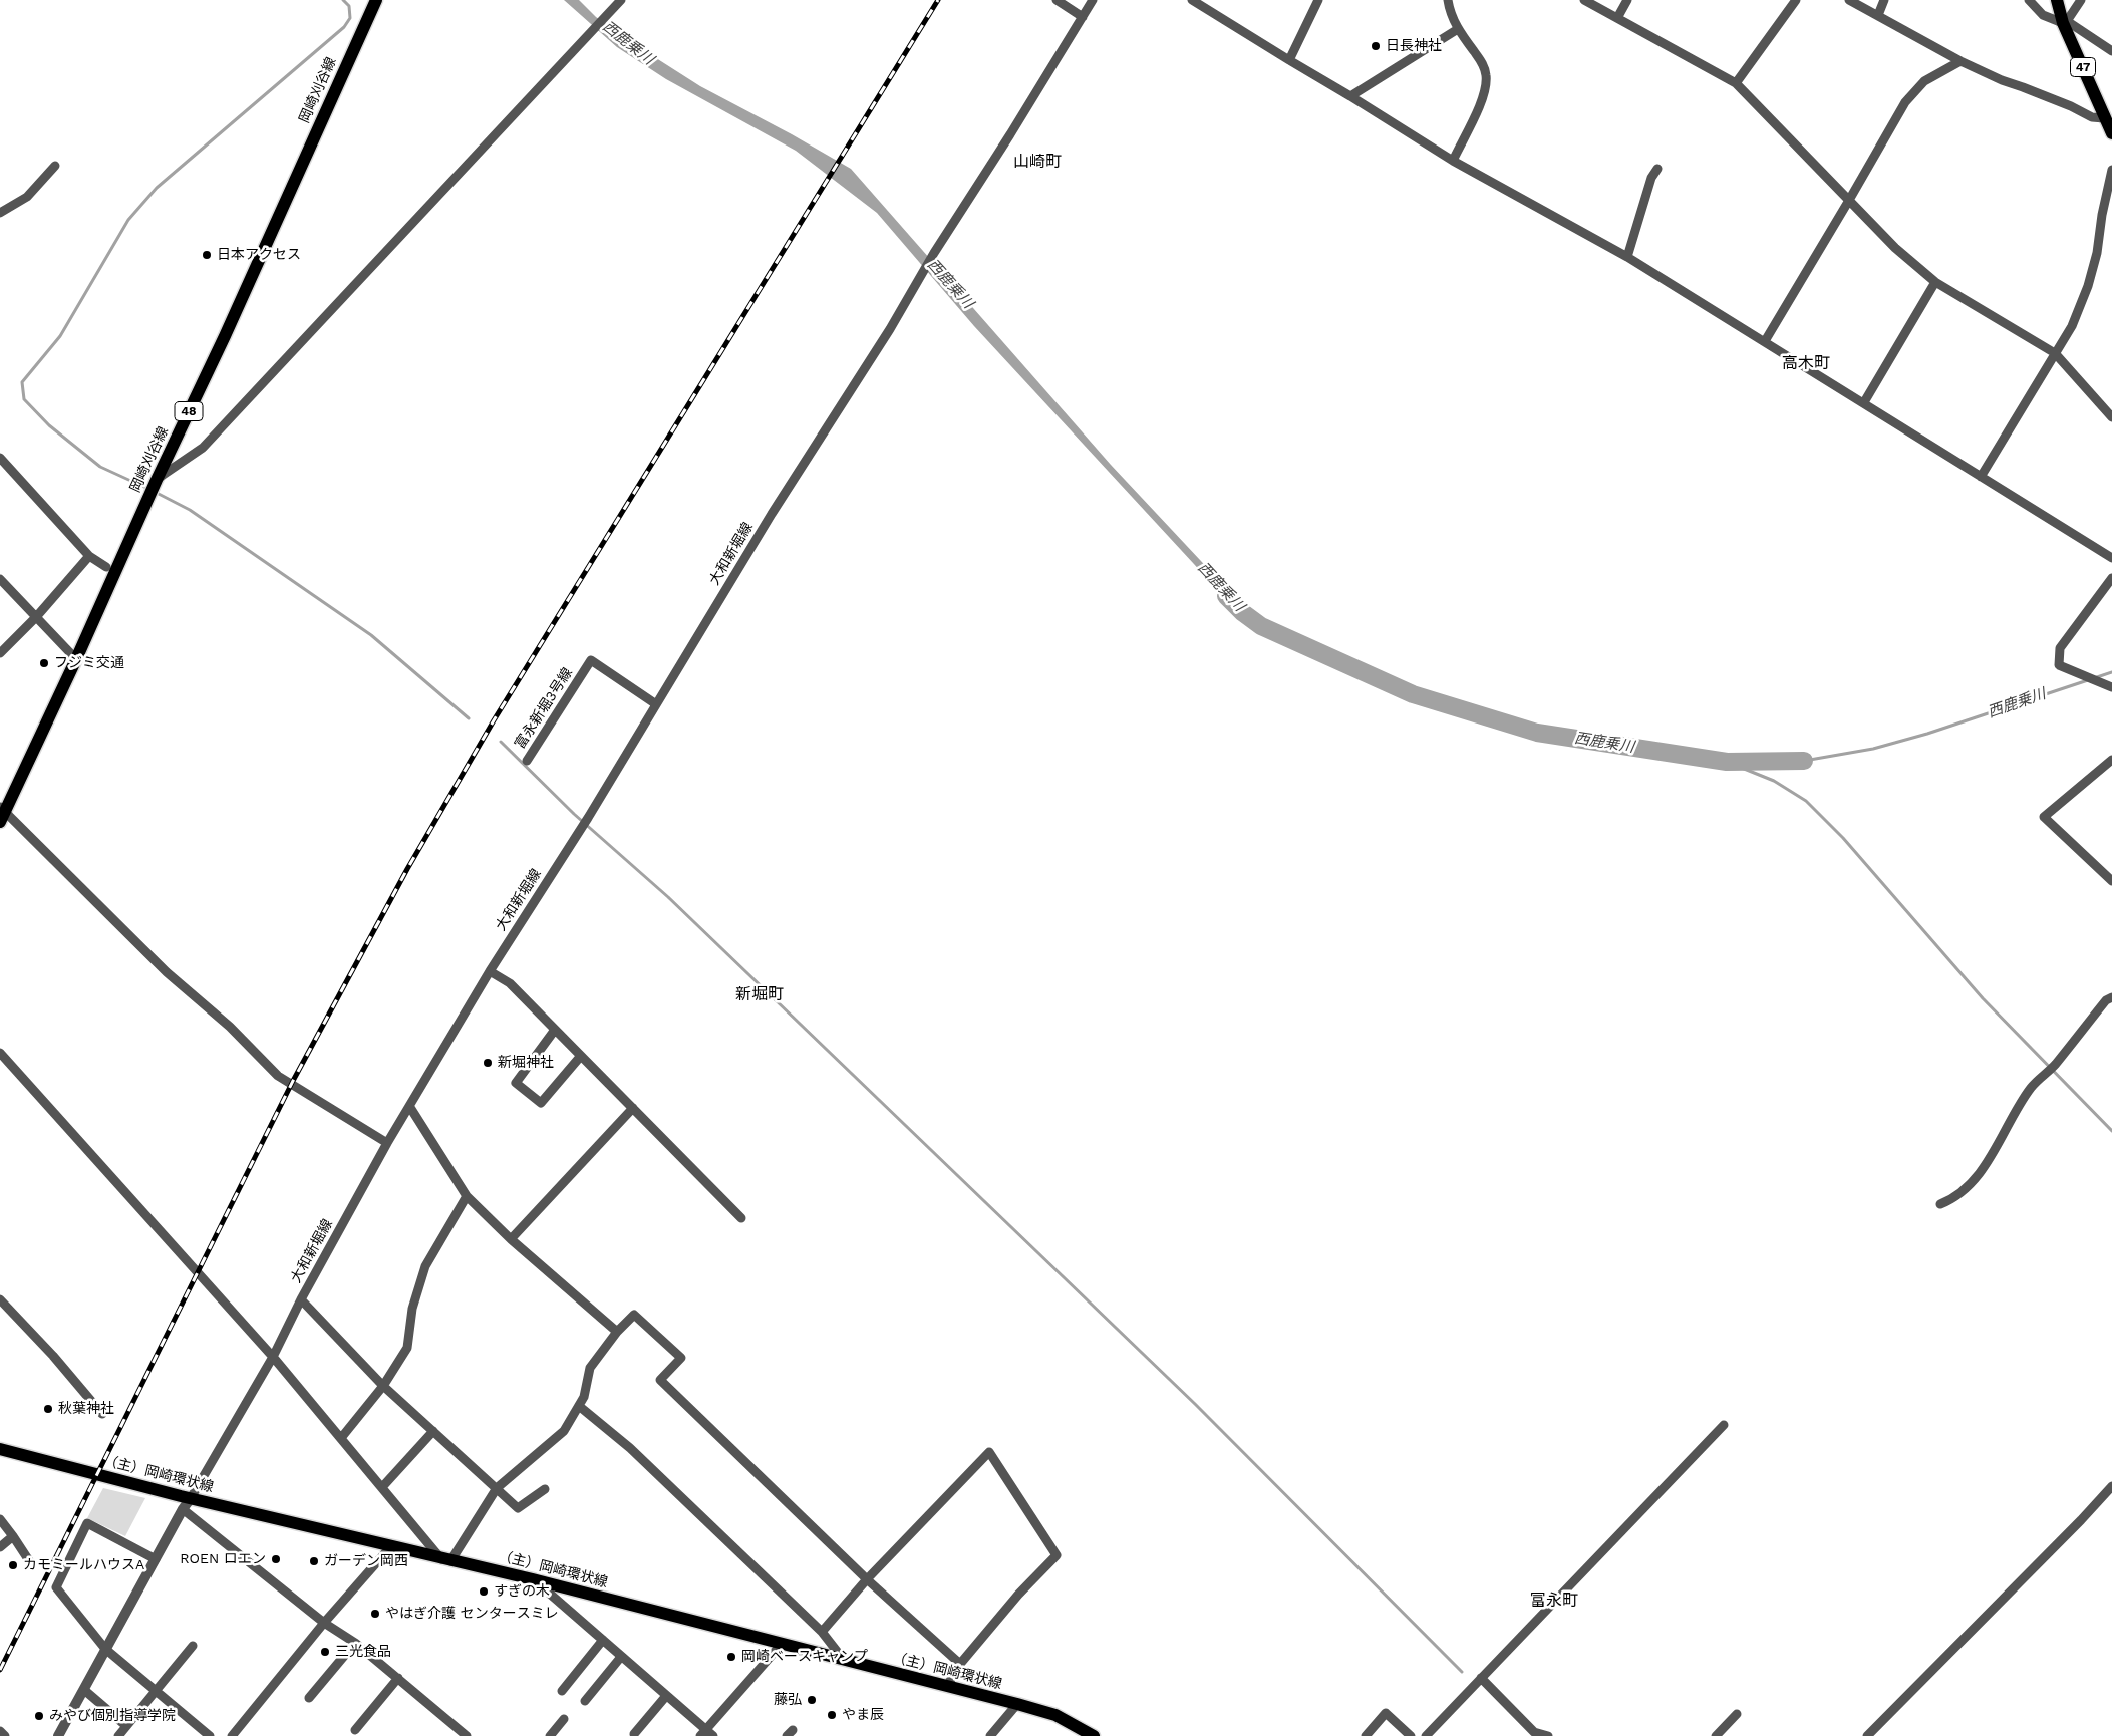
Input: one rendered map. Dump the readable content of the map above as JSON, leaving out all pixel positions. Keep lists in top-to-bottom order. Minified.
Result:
{"streets":{"main road":["47","岡崎刈谷線","48","（主）岡崎環状線"],"street":["大和新堀線","富永新堀3号線"]},"crossings":[["大和新堀線","富永新堀3号線"],["大和新堀線","（主）岡崎環状線"]],"districts":["山崎町","高木町","新堀町","富永町"],"water":["西鹿乗川"],"places":["日長神社","日本アクセス","フジミ交通","新堀神社","秋葉神社","ROEN ロエン","ガーデン岡西","カモミールハウスA","すぎの木","やはぎ介護 センタースミレ","三光食品","岡崎ベースキャンプ","藤弘","やま辰","みやび個別指導学院"]}
